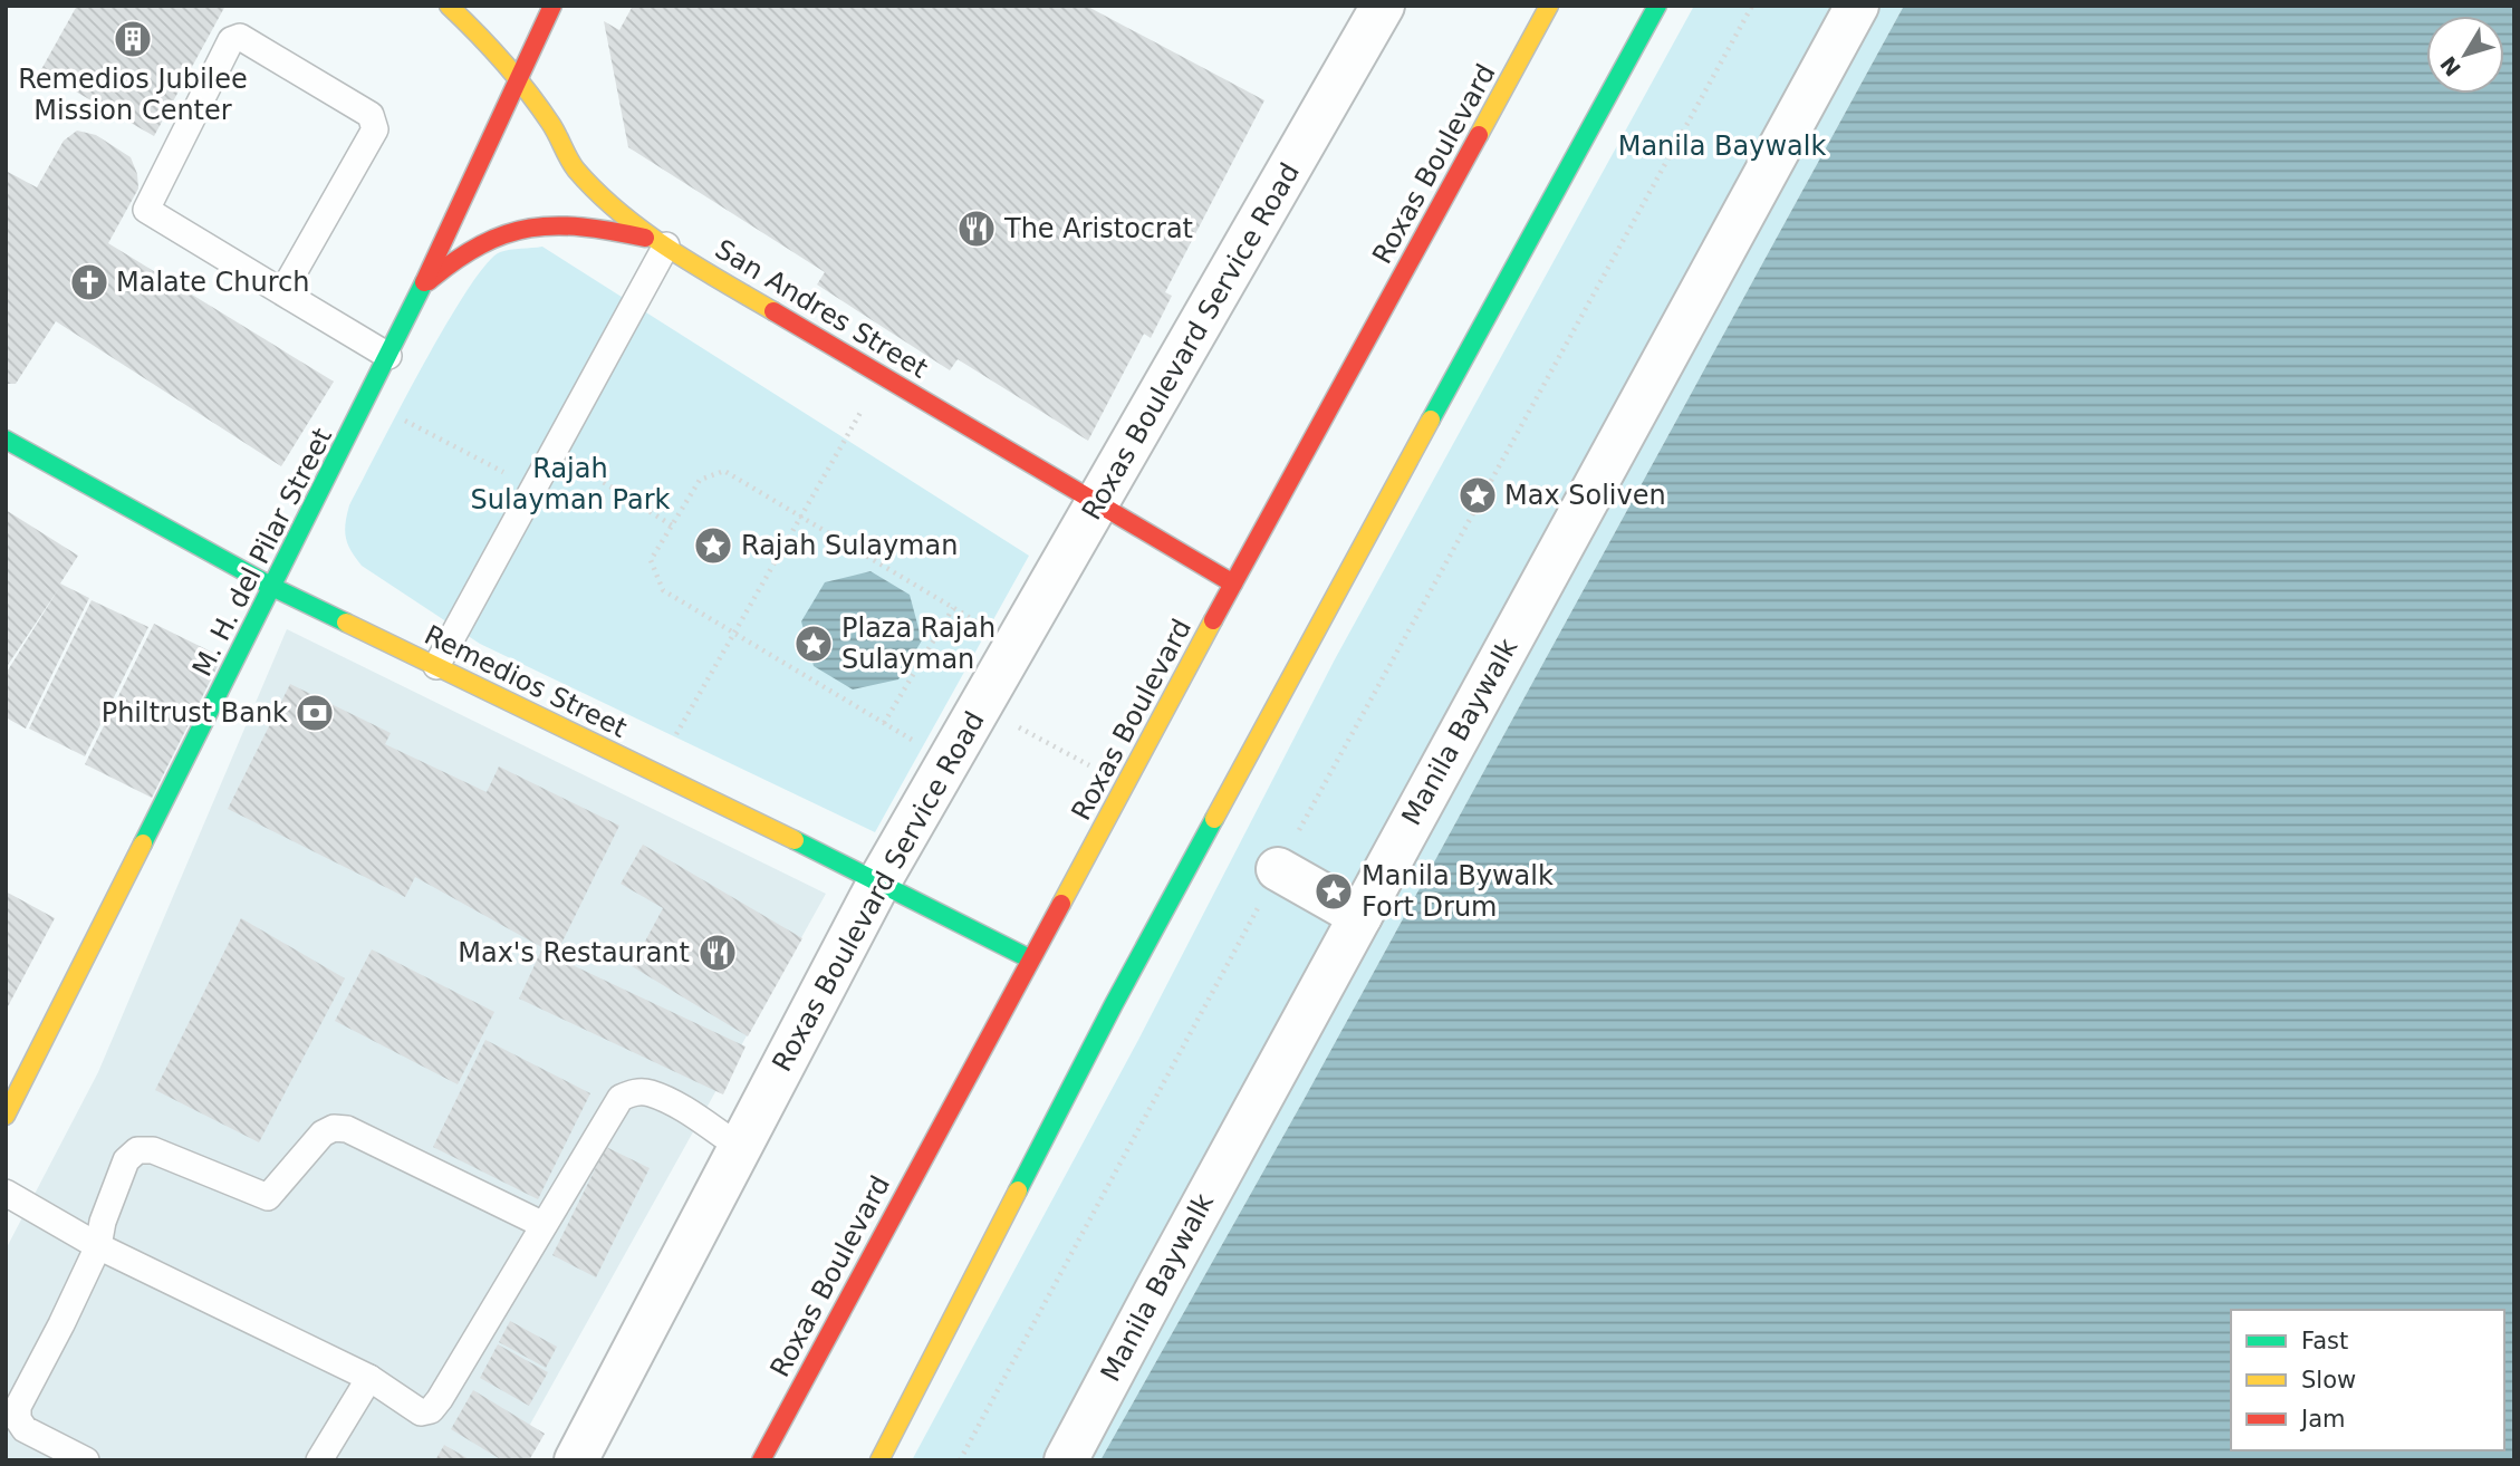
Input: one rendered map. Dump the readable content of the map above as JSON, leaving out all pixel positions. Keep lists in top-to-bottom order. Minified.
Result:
{"streets":{"main road":["Roxas Boulevard","San Andres Street","M. H. del Pilar Street","Remedios Street"],"street":["Roxas Boulevard Service Road","Manila Baywalk"]},"crossings":[["Roxas Boulevard","San Andres Street"],["Roxas Boulevard","Remedios Street"],["San Andres Street","Roxas Boulevard Service Road"],["San Andres Street","M. H. del Pilar Street"],["Roxas Boulevard Service Road","Remedios Street"],["M. H. del Pilar Street","Remedios Street"]],"parks":["Manila Baywalk","Rajah Sulayman Park"],"places":{"building":["Remedios Jubilee Mission Center"],"restaurant":["The Aristocrat","Max's Restaurant"],"church":["Malate Church"],"place":["Max Soliven","Rajah Sulayman","Plaza Rajah Sulayman","Manila Bywalk Fort Drum"],"bank":["Philtrust Bank"]},"legend":["Fast","Slow","Jam"],"north":"bottom left"}
